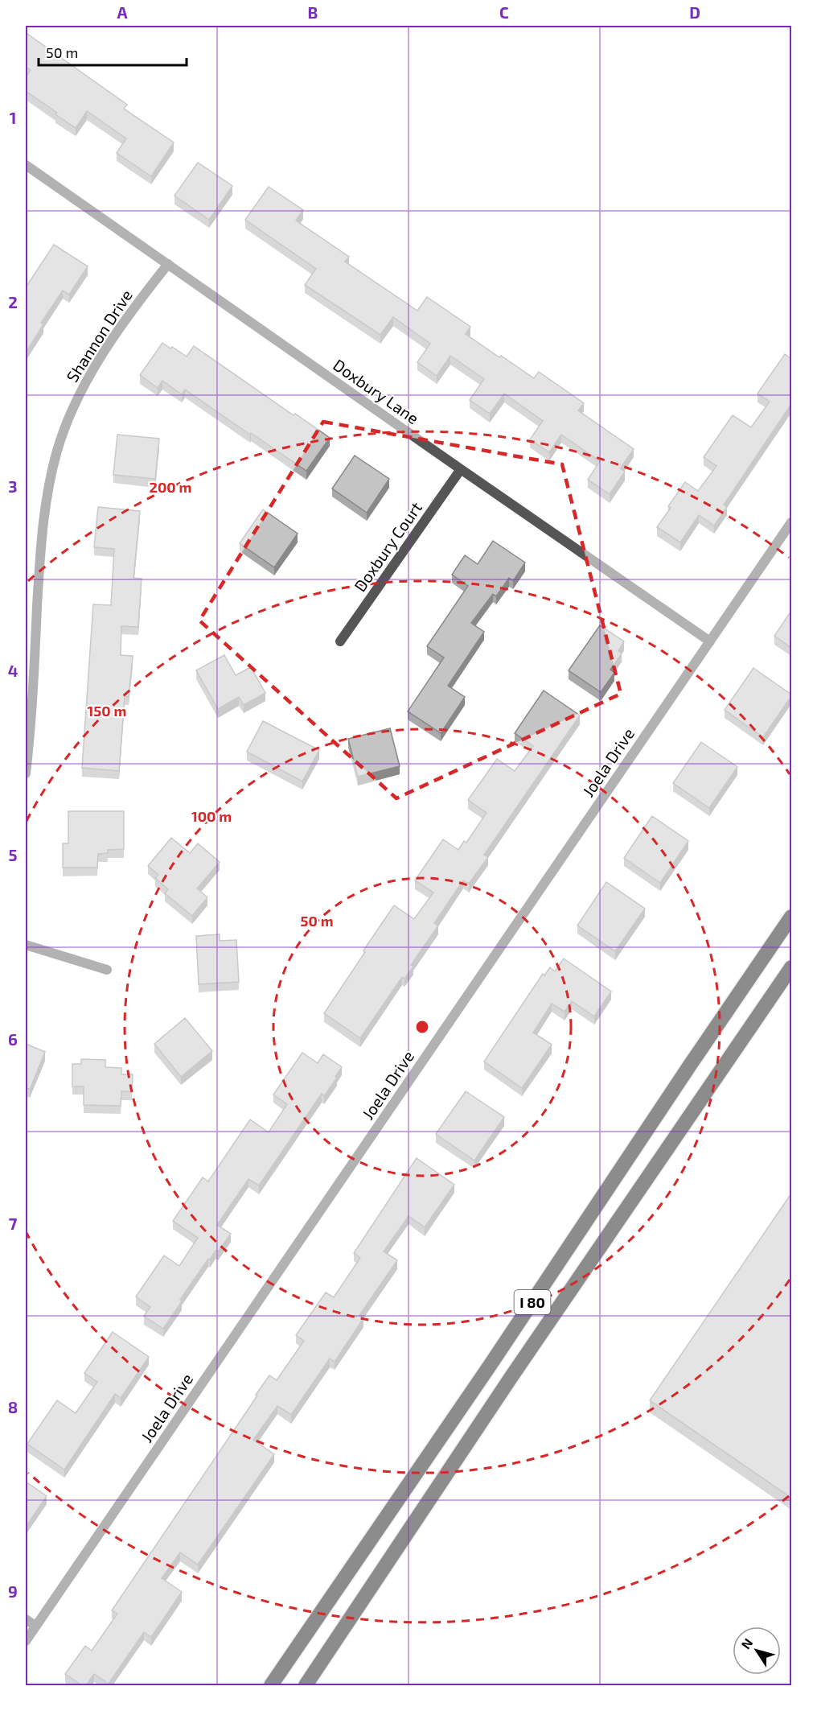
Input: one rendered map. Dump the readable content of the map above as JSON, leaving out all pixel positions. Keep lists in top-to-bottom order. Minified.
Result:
{"streets":{"highway":["I 80"],"street":["Shannon Drive","Doxbury Lane","Doxbury Court","Joela Drive"]},"crossings":[["Shannon Drive","Doxbury Lane"],["Doxbury Lane","Doxbury Court"],["Doxbury Lane","Joela Drive"]],"scale_bar":"50 m","north":"top left","grid":{"columns":["A","B","C","D"],"rows":["1","2","3","4","5","6","7","8","9"]},"rings":["200 m","150 m","100 m","50 m"]}
